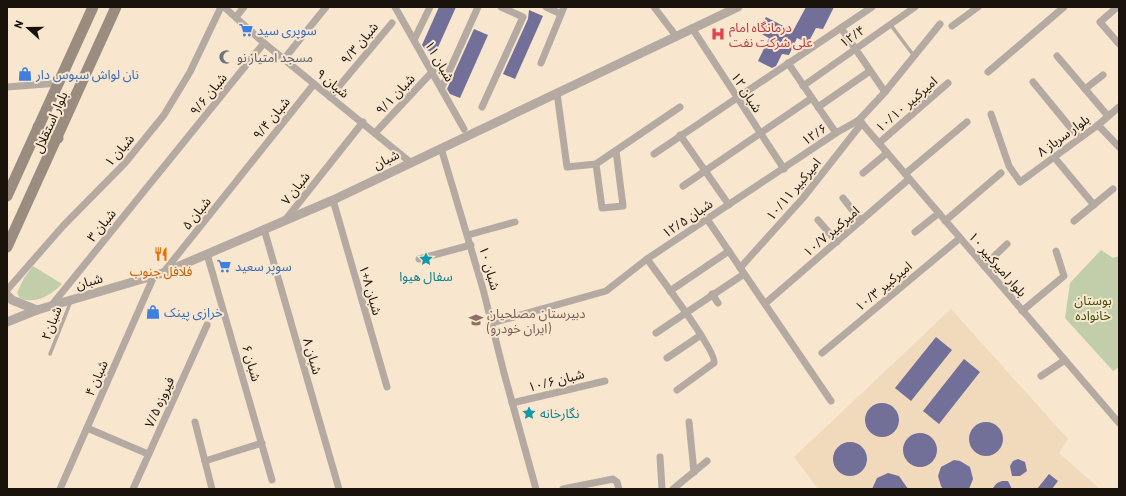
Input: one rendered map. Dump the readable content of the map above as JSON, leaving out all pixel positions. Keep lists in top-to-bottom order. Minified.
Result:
{"streets":{"main road":["بلوار استقلال"],"street":["۱۲/۴","۹/۳ شبان","۱۱ شبان","۹ شبان","۱۲ شبان","۹/۶ شبان","۹/۱ شبان","۱۰/۱۰ امیرکبیر","۹/۴ شبان","۱۲/۶","۸ بلوار سرباز","۱ شبان","شبان","۷ شبان","۱۰/۱۱ امیرکبیر","۵ شبان","۱۲/۵ شبان","۳ شبان","۱۰/۷ امیرکبیر","۱۰ بلوار امیرکبیر","۱۰ شبان","۱۰/۳ امیرکبیر","۱+۸ شبان","۸ شبان","۶ شبان","۴ شبان","۱۰/۶ شبان","۷/۵ فیروزه"],"lane":["شبان۲"]},"crossings":[["۹/۳ شبان","۹ شبان"],["۱۱ شبان","۹/۱ شبان"],["۹ شبان","۹/۶ شبان"],["۹ شبان","۹/۱ شبان"],["۹ شبان","۹/۴ شبان"],["۹ شبان","۱ شبان"],["۹ شبان","شبان"],["۹ شبان","۷ شبان"],["۱۲ شبان","۱۲/۶"],["۱۲ شبان","شبان"],["۱۲ شبان","۱۲/۵ شبان"],["۹/۶ شبان","۳ شبان"],["۱۰/۱۰ امیرکبیر","۱۰ بلوار امیرکبیر"],["۹/۴ شبان","۵ شبان"],["۱۲/۶","۱۰/۱۱ امیرکبیر"],["۱۲/۶","۱۲/۵ شبان"],["۱۲/۶","۱۰ بلوار امیرکبیر"],["شبان","۷ شبان"],["شبان","۵ شبان"],["شبان","۳ شبان"],["شبان","۱۰ شبان"],["شبان","۱+۸ شبان"],["شبان","شبان۲"],["شبان","۸ شبان"],["شبان","۶ شبان"],["شبان","۴ شبان"],["۱۰/۱۱ امیرکبیر","۱۰ بلوار امیرکبیر"],["۱۲/۵ شبان","۱۰ شبان"],["۱۰/۷ امیرکبیر","۱۰ بلوار امیرکبیر"],["۱۰ بلوار امیرکبیر","۱۰/۳ امیرکبیر"],["۱۰ شبان","۱۰/۶ شبان"]],"parks":["بوستان خانواده"],"places":{"supermarket":["سوپری سید","سوپر سعید"],"hospital":["درمانگاه امام علی شرکت نفت"],"mosque":["مسجد امتیاز نو"],"shop":["نان لواش سبوس دار","خرازی پینک"],"restaurant":["فلافل جنوب"],"place":["سفال هیوا","نگارخانه"],"school or university":["دبیرستان مصلحیان (ایران خودرو)"]},"north":"left"}
